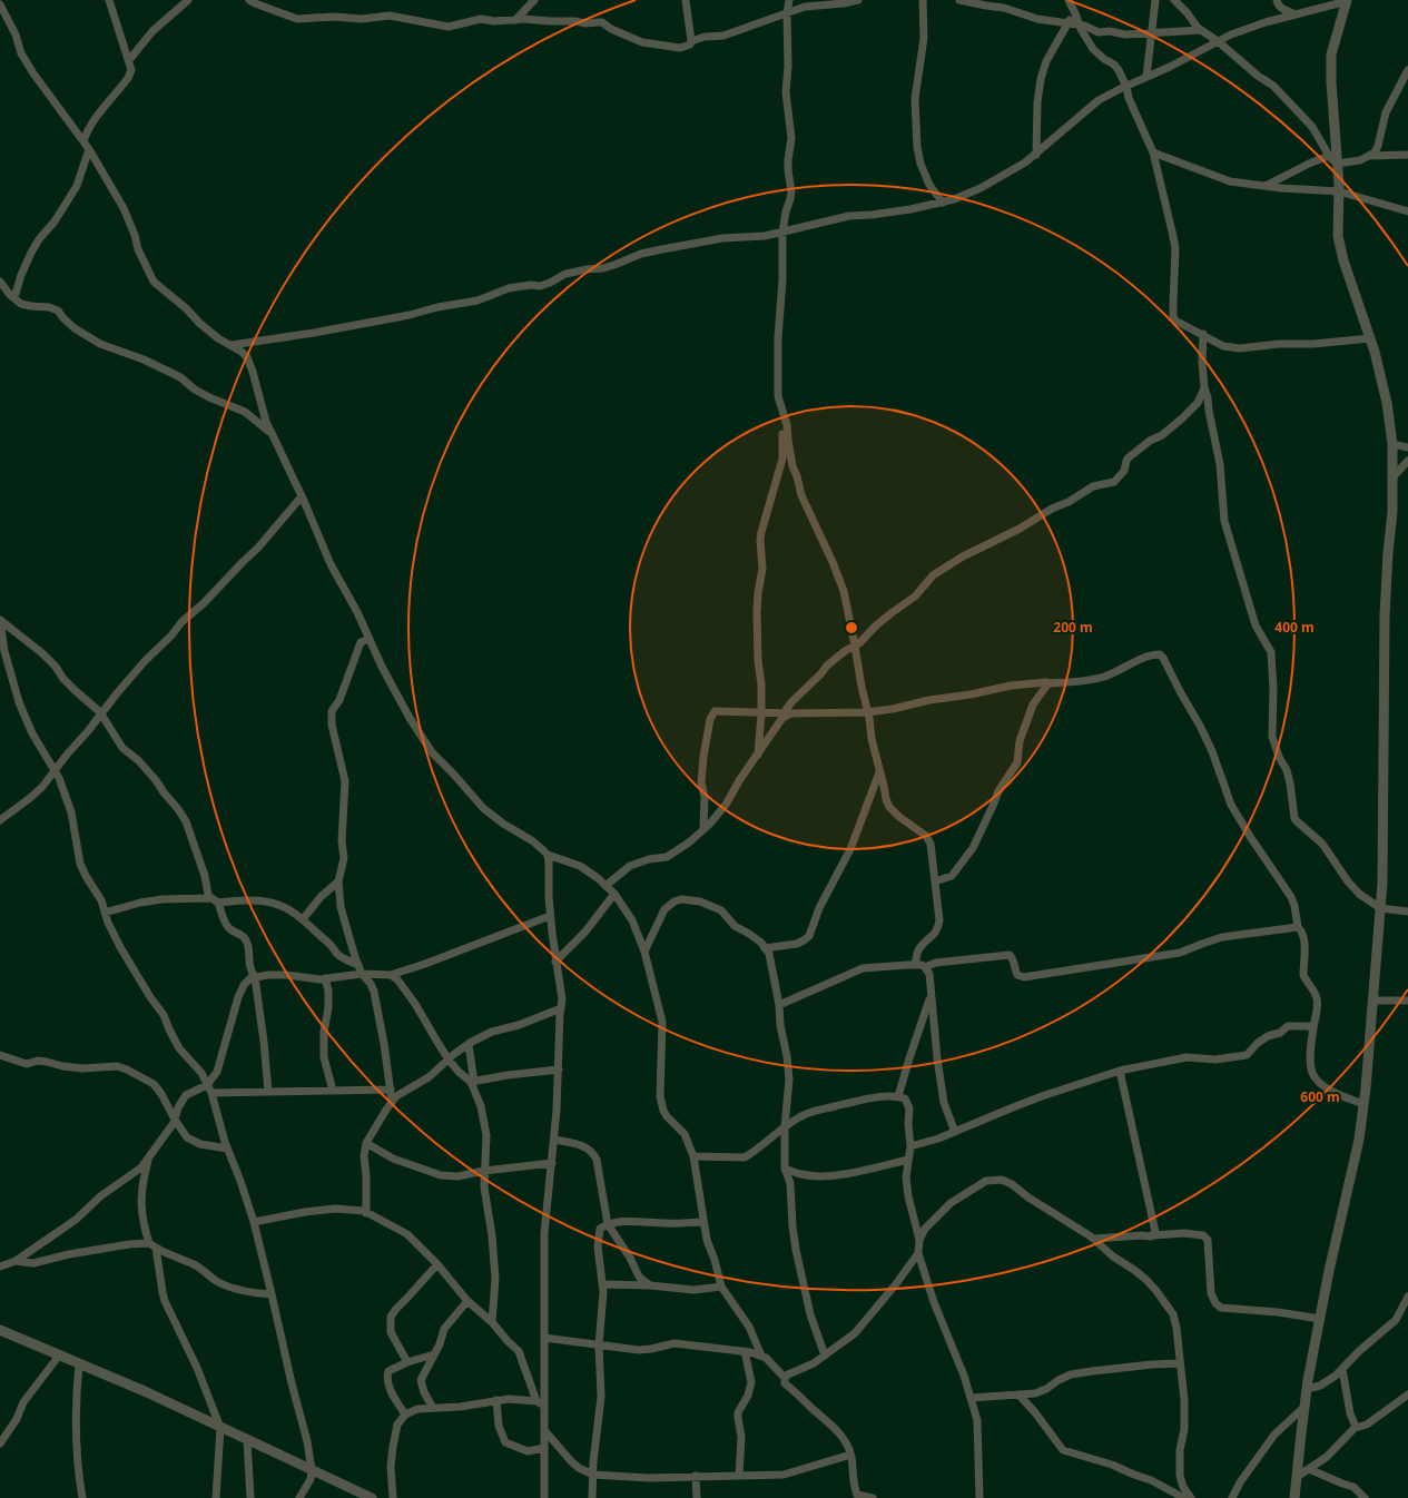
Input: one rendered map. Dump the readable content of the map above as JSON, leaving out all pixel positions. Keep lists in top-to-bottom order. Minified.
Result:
{"rings":["200 m","400 m","600 m"]}
